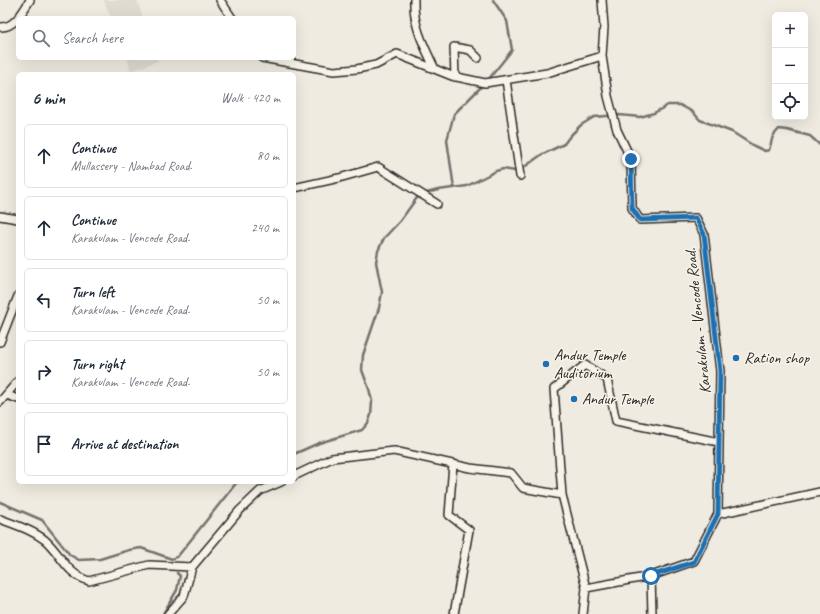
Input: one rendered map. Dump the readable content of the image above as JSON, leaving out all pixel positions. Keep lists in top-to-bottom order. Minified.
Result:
{"streets":{"street":["Karakulam - Vencode Road."]},"places":["Ration shop","Andur Temple Auditorium","Andur Temple"],"page":{"map_buttons":["+","−"],"search":"Search here","heading":["6 min","Walk · 420 m"],"list":[["Continue","Mullassery - Nambad Road.","80 m"],["Continue","Karakulam - Vencode Road.","240 m"],["Turn left","Karakulam - Vencode Road.","50 m"],["Turn right","Karakulam - Vencode Road.","50 m"],"Arrive at destination"]}}
